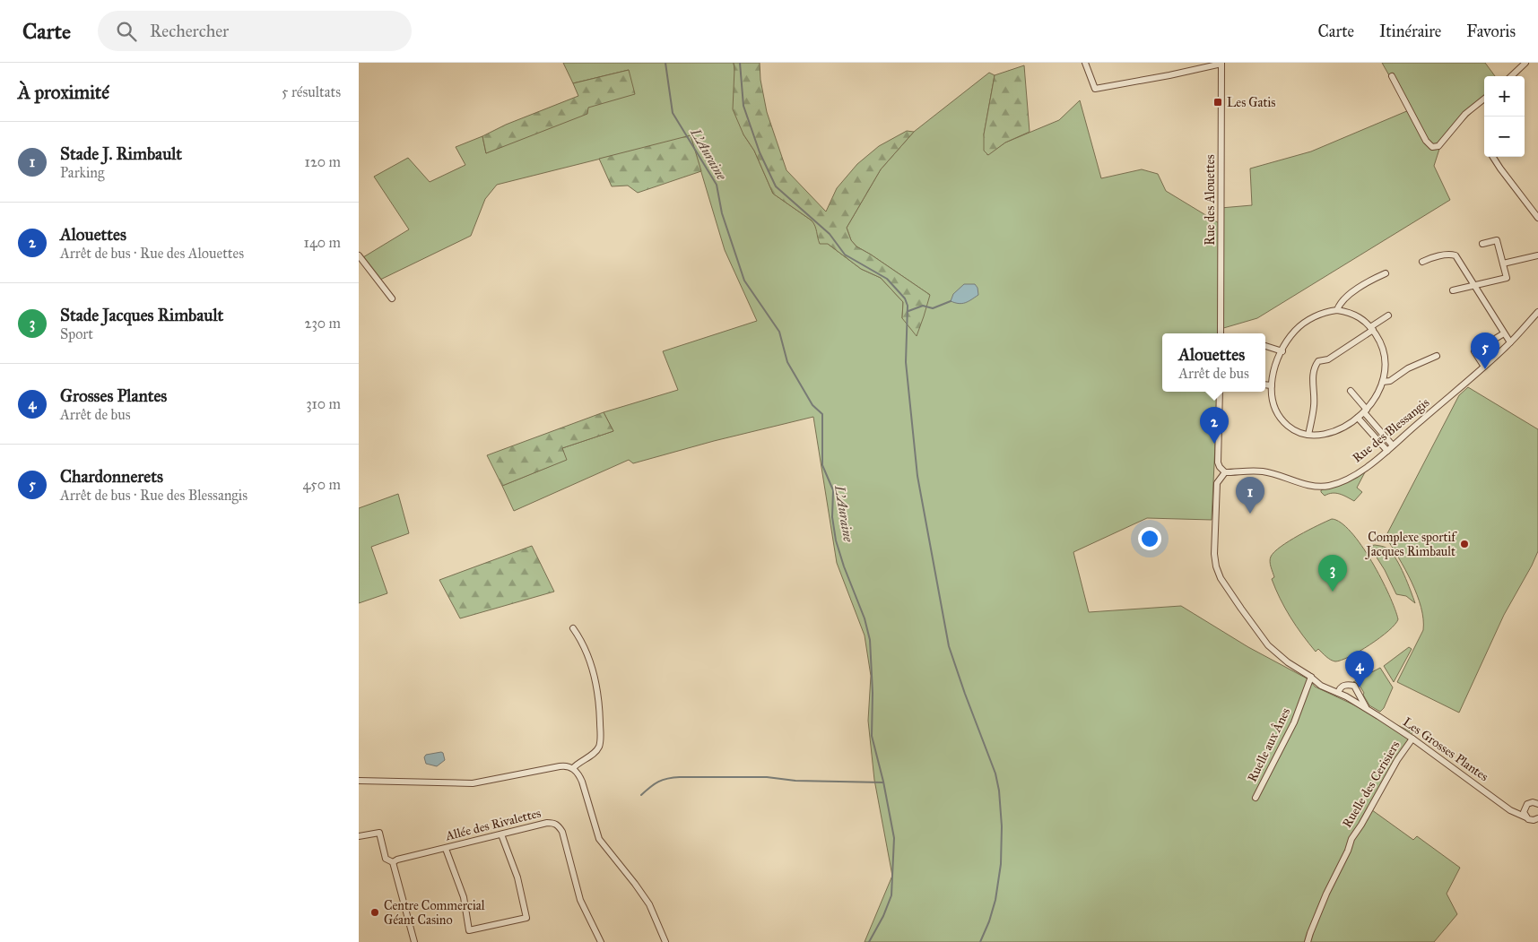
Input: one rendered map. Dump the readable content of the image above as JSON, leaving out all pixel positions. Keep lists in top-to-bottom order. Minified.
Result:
{"streets":{"street":["Rue des Alouettes","Rue des Blessangis","Ruelle aux Ânes","Les Grosses Plantes","Ruelle des Cerisiers","Allée des Rivalettes"]},"crossings":[["Rue des Blessangis","Les Grosses Plantes"],["Ruelle aux Ânes","Les Grosses Plantes"],["Les Grosses Plantes","Ruelle des Cerisiers"]],"water":["L'Auraine"],"places":{"transit":["Les Gatis"],"other":["Complexe sportif Jacques Rimbault","Centre Commercial Géant Casino"]},"page":{"header":"Carte","search":"Rechercher","nav":["Carte","Itinéraire","Favoris"],"heading":["À proximité","5 résultats"],"map_buttons":["+","−"],"list":[{"mark":"1","name":"Stade J. Rimbault","note":"Parking","value":"120 m"},{"mark":"2","name":"Alouettes","note":"Arrêt de bus · Rue des Alouettes","value":"140 m"},{"mark":"3","name":"Stade Jacques Rimbault","note":"Sport","value":"230 m"},{"mark":"4","name":"Grosses Plantes","note":"Arrêt de bus","value":"310 m"},{"mark":"5","name":"Chardonnerets","note":"Arrêt de bus · Rue des Blessangis","value":"450 m"}],"pins":["5","2","1","3","4"],"popup":["Alouettes","Arrêt de bus"]}}
